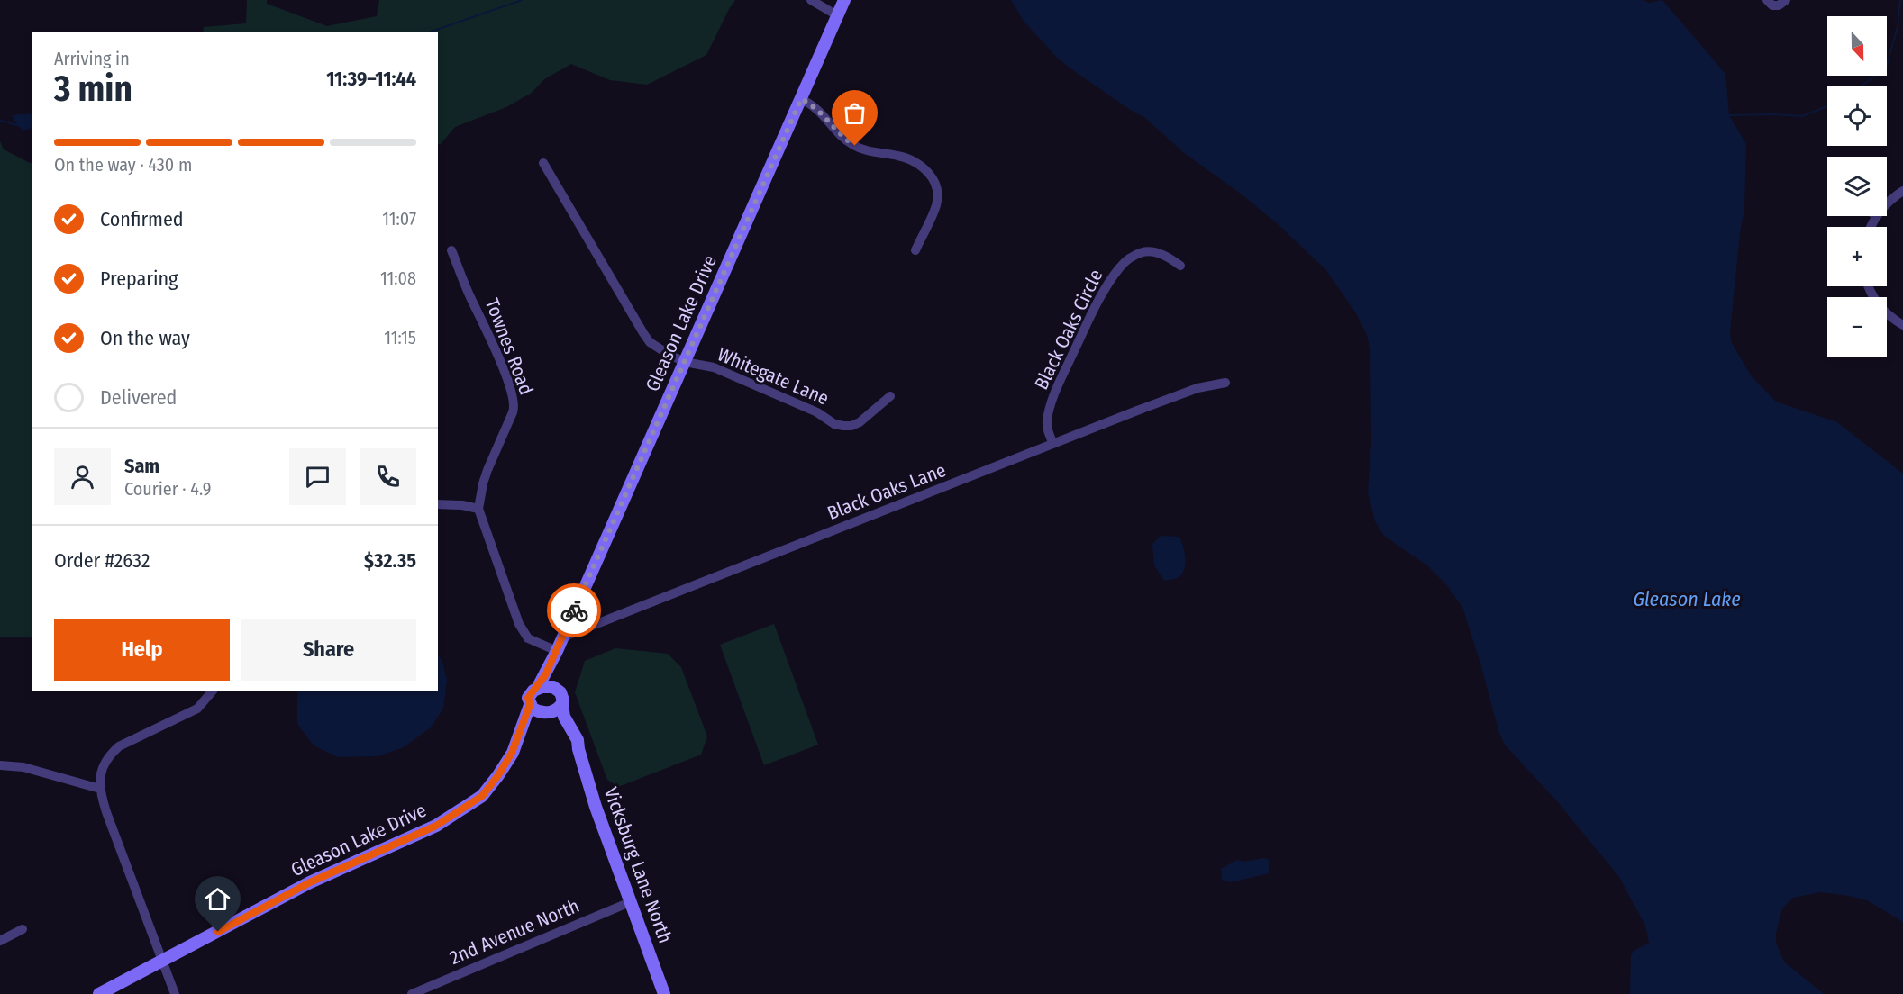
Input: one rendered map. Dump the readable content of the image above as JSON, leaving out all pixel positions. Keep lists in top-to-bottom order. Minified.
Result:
{"streets":{"main road":["Gleason Lake Drive","Vicksburg Lane North"],"street":["Black Oaks Circle","Townes Road","Whitegate Lane","Black Oaks Lane","2nd Avenue North"]},"crossings":[["Gleason Lake Drive","Whitegate Lane"],["Gleason Lake Drive","Black Oaks Lane"],["Gleason Lake Drive","Vicksburg Lane North"],["Black Oaks Circle","Black Oaks Lane"],["Vicksburg Lane North","2nd Avenue North"]],"water":["Gleason Lake"],"north":"bottom","page":{"map_buttons":["+","−"],"heading":["3 min","Arriving in","11:39–11:44"],"panel":["Sam","Courier · 4.9","Order #2632","$32.35"],"bar":"On the way · 430 m","list":[["Confirmed","11:07"],["Preparing","11:08"],["On the way","11:15"],"Delivered"],"buttons":["Help","Share"]}}
